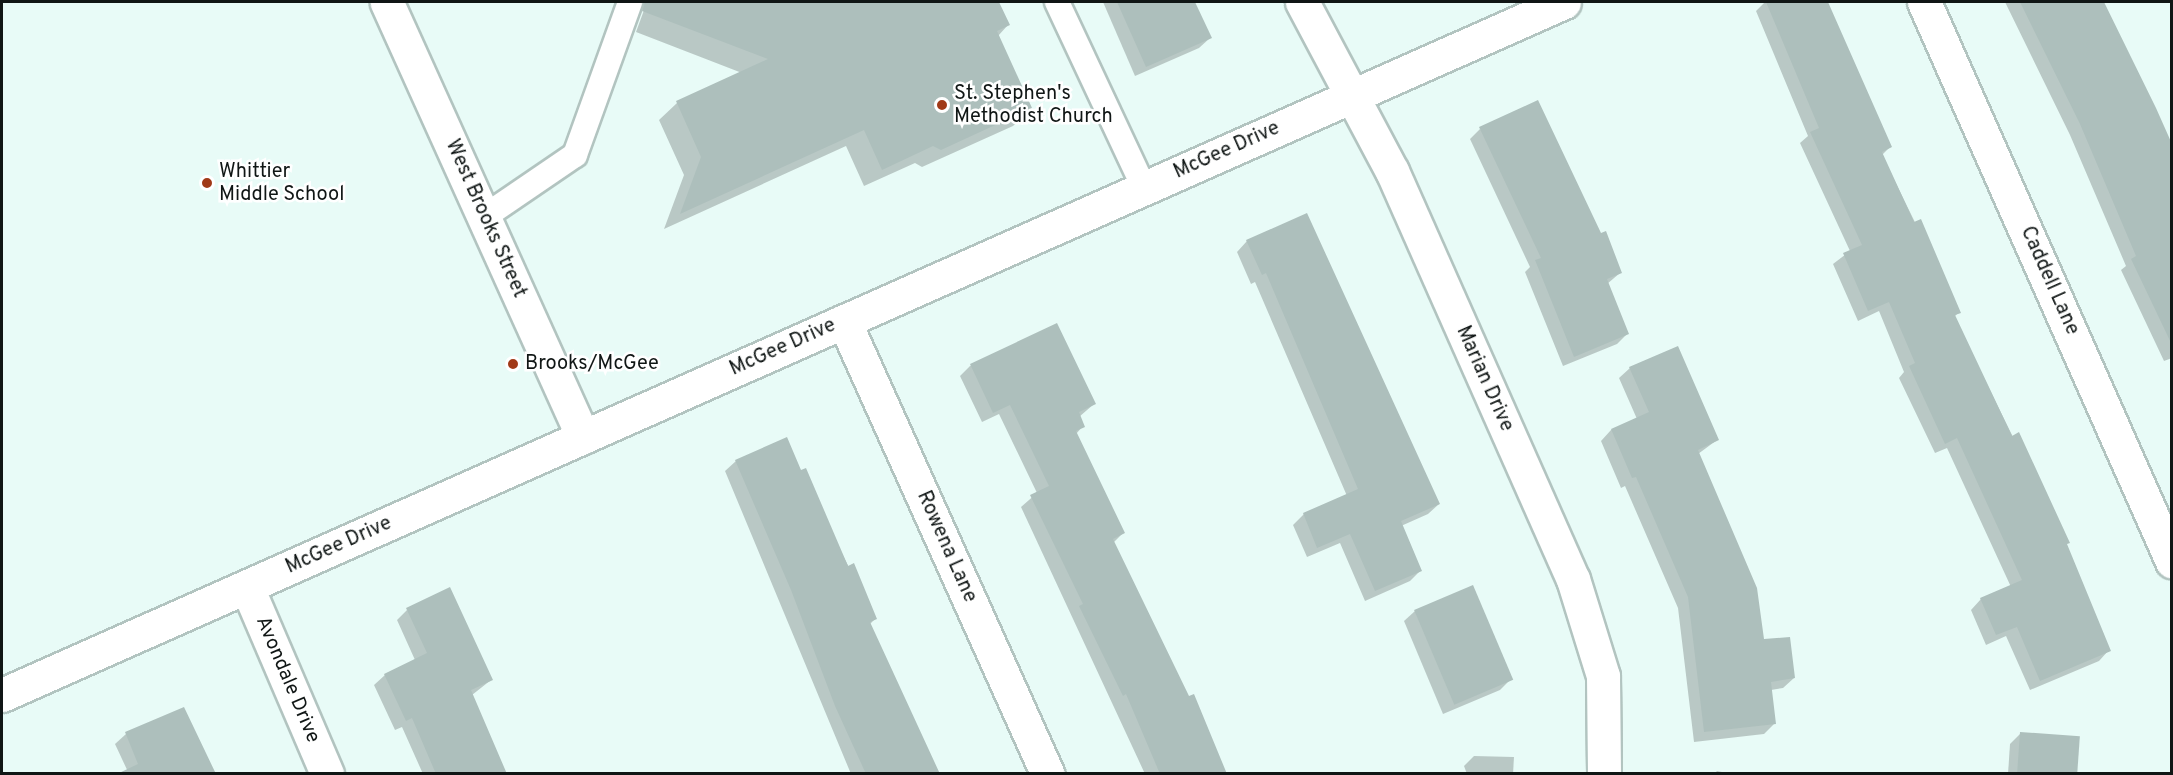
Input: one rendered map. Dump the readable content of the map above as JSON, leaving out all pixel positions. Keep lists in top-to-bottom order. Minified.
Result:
{"streets":{"street":["McGee Drive","West Brooks Street","Caddell Lane","Marian Drive","Rowena Lane","Avondale Drive"]},"crossings":[["McGee Drive","West Brooks Street"],["McGee Drive","Marian Drive"],["McGee Drive","Rowena Lane"],["McGee Drive","Avondale Drive"]],"places":["St. Stephen's Methodist Church","Whittier Middle School","Brooks/McGee"]}
